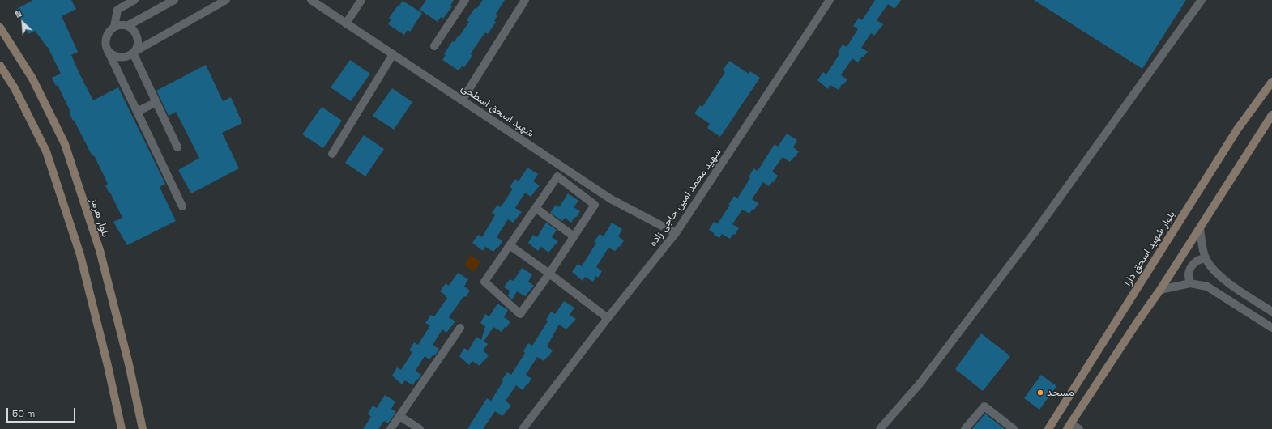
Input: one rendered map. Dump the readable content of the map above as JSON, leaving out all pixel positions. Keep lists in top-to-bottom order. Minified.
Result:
{"streets":{"main road":["بلوار هرمز","بلوار شهید اسحق دارا"],"street":["شهید اسحق اسطحی","شهید محمد امین حاجی زاده"]},"crossings":[["شهید اسحق اسطحی","شهید محمد امین حاجی زاده"]],"places":["مسجد"],"scale_bar":"50 m","north":"top left"}
